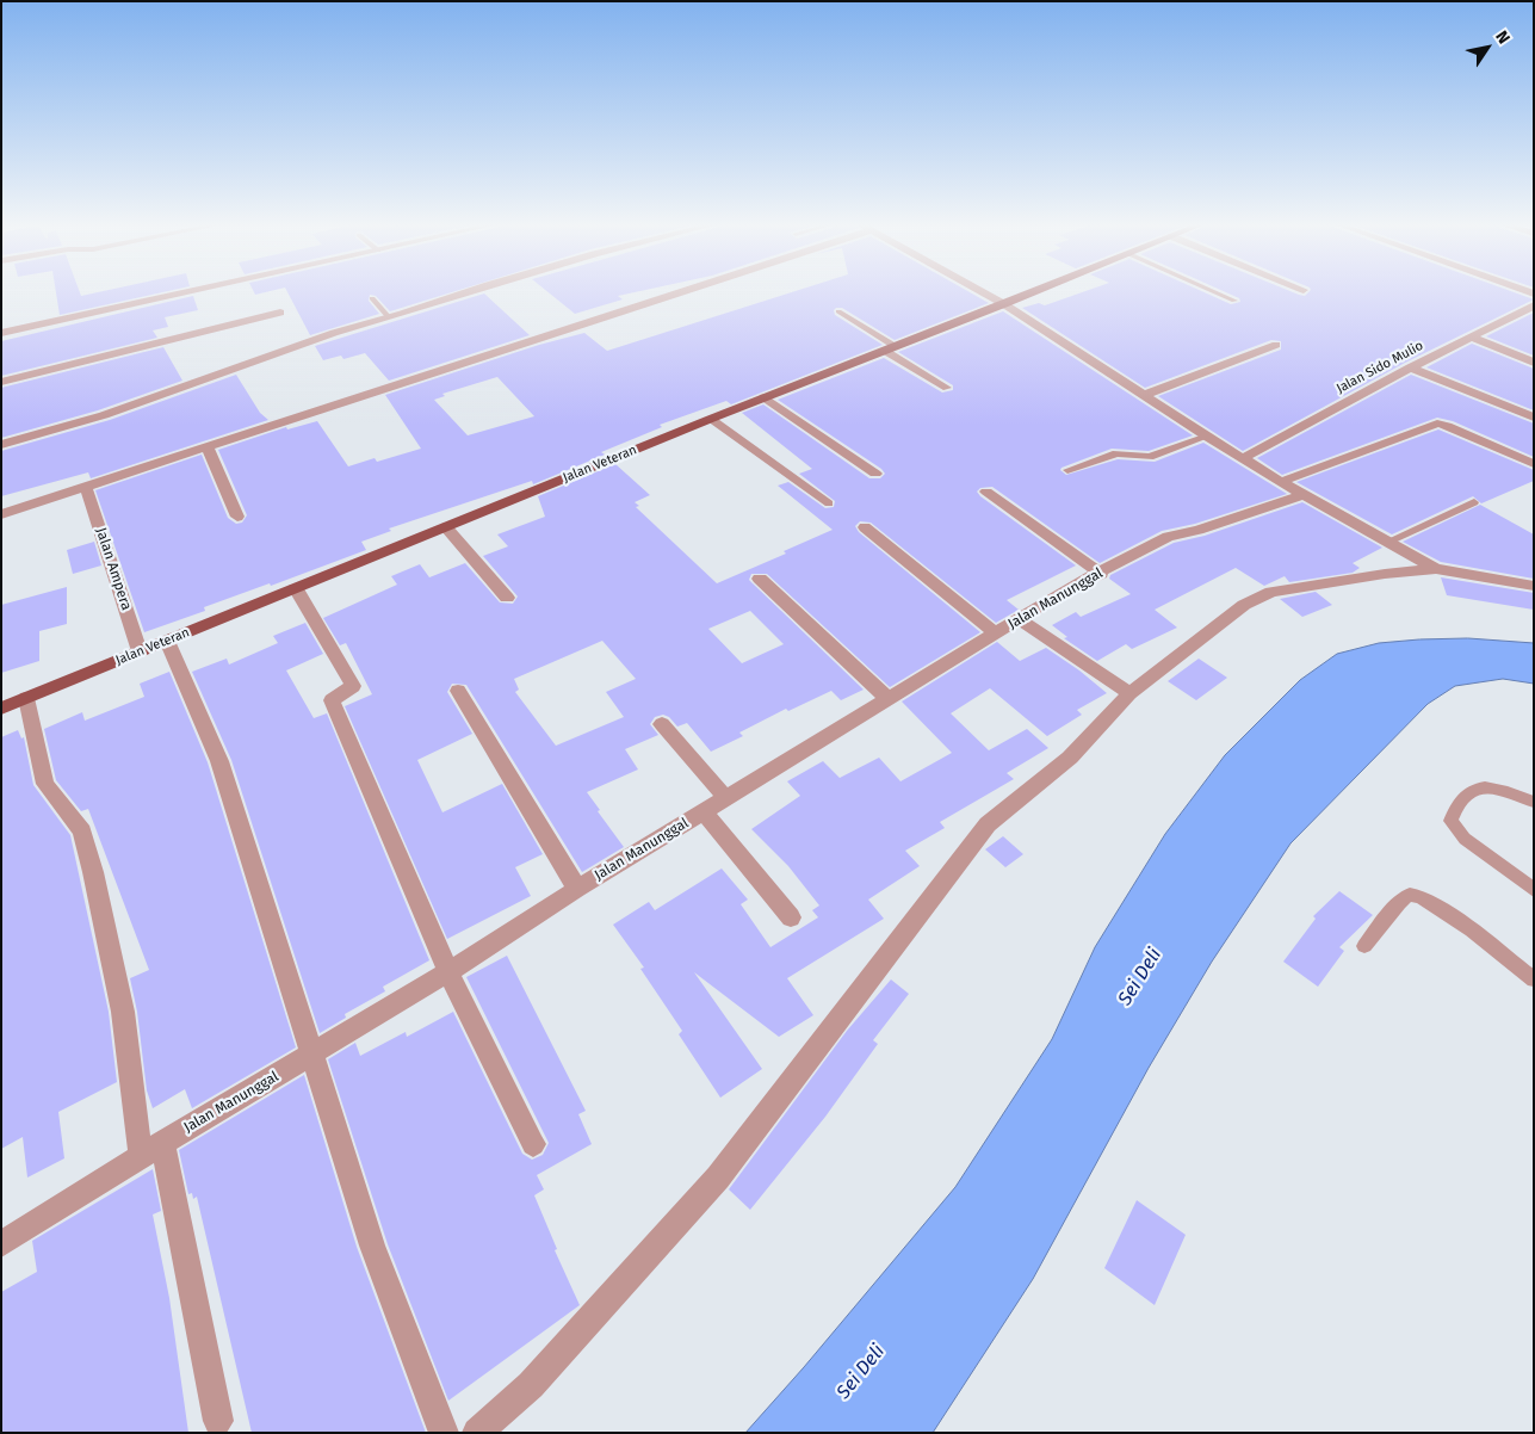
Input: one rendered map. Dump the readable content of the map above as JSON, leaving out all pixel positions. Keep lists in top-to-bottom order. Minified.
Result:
{"streets":{"main road":["Jalan Veteran"],"street":["Jalan Sido Mulio","Jalan Ampera","Jalan Manunggal"]},"crossings":[["Jalan Veteran","Jalan Ampera"]],"water":["Sei Deli"],"north":"top right"}
